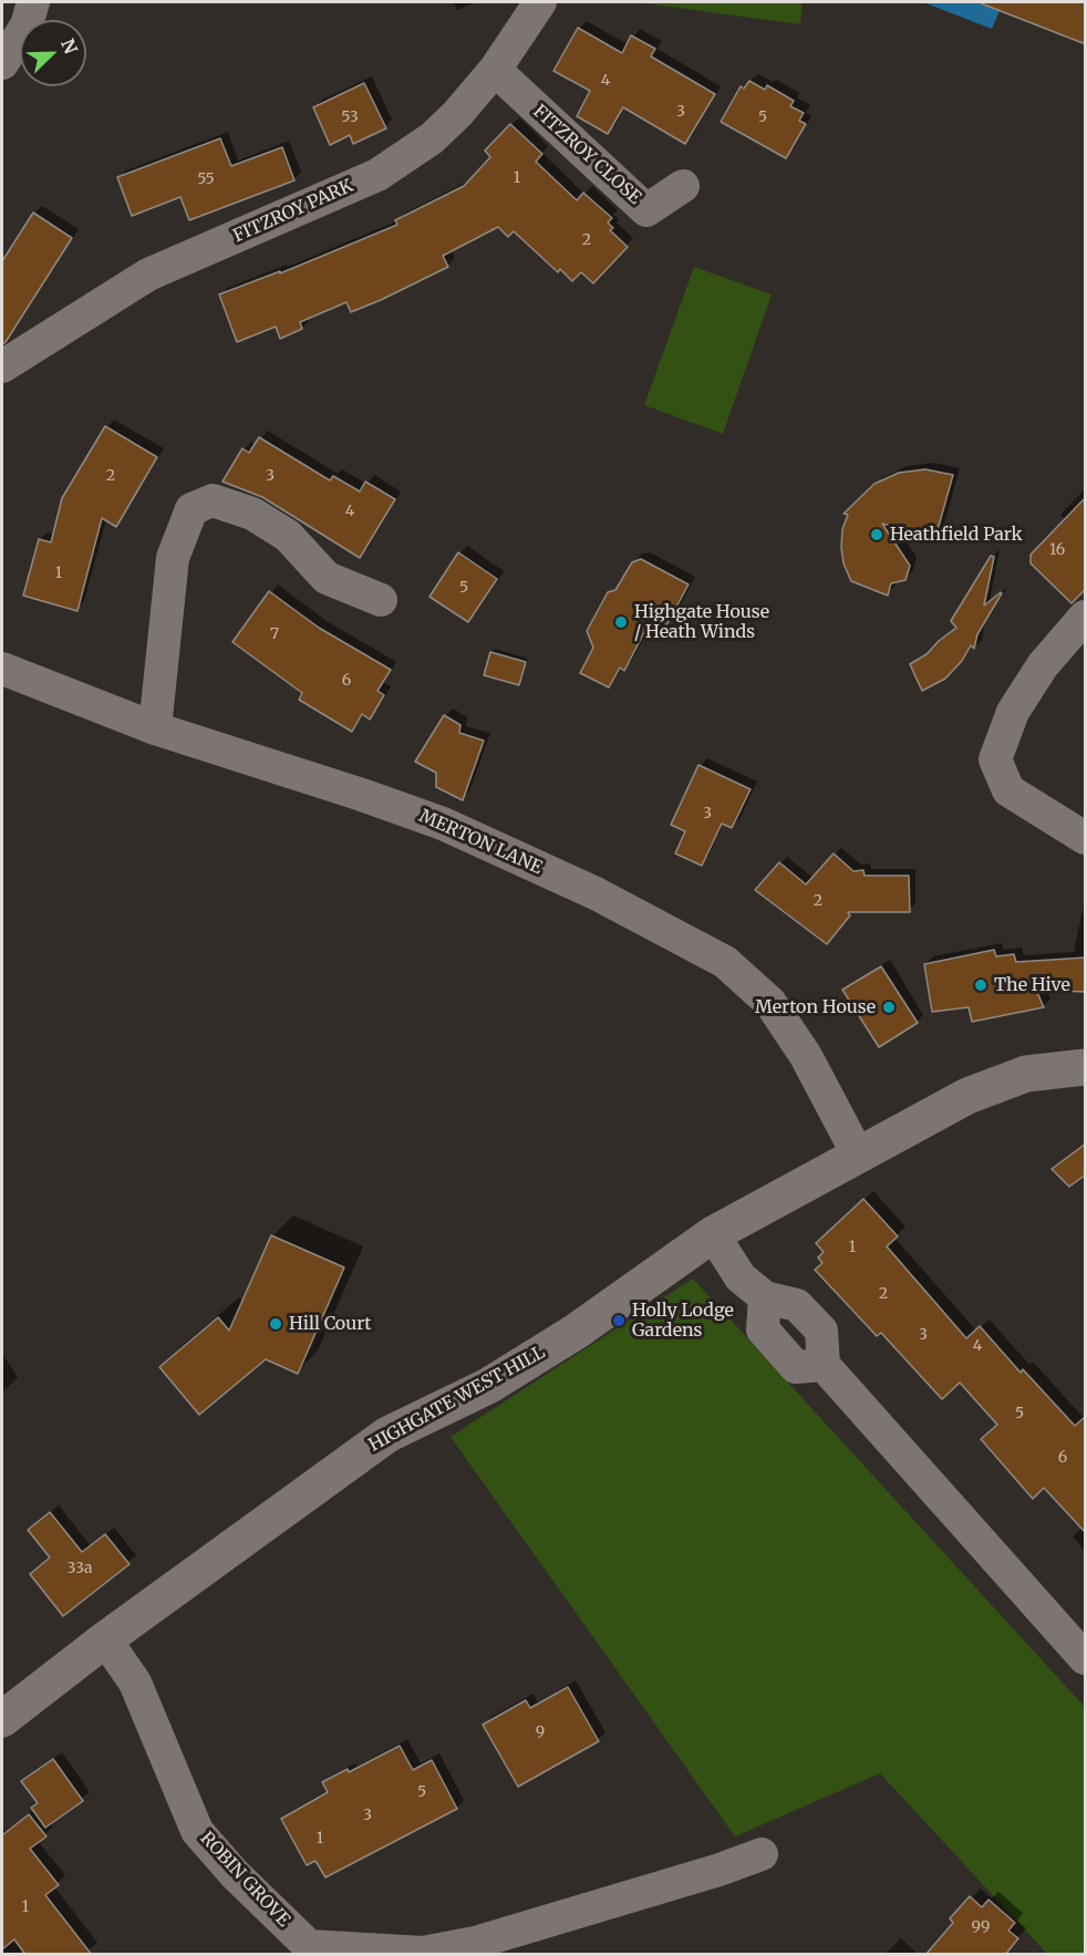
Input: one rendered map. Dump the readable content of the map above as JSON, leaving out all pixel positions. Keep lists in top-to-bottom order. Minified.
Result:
{"streets":{"street":["FITZROY CLOSE","FITZROY PARK","MERTON LANE","HIGHGATE WEST HILL","ROBIN GROVE"]},"crossings":[["FITZROY CLOSE","FITZROY PARK"],["MERTON LANE","HIGHGATE WEST HILL"],["HIGHGATE WEST HILL","ROBIN GROVE"]],"places":["Heathfield Park","Highgate House / Heath Winds","The Hive","Merton House","Holly Lodge Gardens","Hill Court"],"house_numbers":["4","3","53","5","1","55","2","2","3","4","16","1","5","7","6","3","2","1","2","3","4","5","6","33a","9","5","3","1","1","99"],"north":"top right"}
